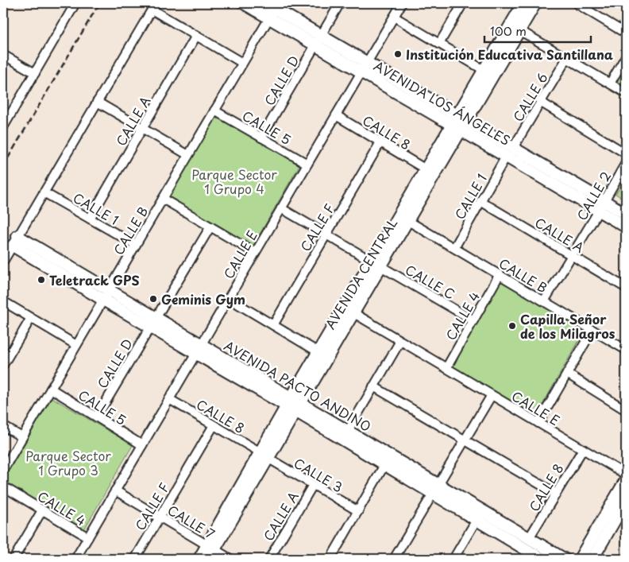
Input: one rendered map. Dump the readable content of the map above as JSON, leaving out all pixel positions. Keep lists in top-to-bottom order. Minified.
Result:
{"streets":{"street":["CALLE D","CALLE 6","AVENIDA LOS ÁNGELES","CALLE A","CALLE 5","CALLE 8","CALLE 2","CALLE 1","CALLE F","CALLE B","CALLE E","AVENIDA CENTRAL","CALLE C","CALLE 4","AVENIDA PACTO ANDINO","CALLE 3","CALLE 7"]},"crossings":[["CALLE D","AVENIDA LOS ÁNGELES"],["CALLE D","CALLE 5"],["CALLE D","AVENIDA PACTO ANDINO"],["CALLE 6","AVENIDA LOS ÁNGELES"],["CALLE 6","CALLE 1"],["AVENIDA LOS ÁNGELES","CALLE 2"],["AVENIDA LOS ÁNGELES","CALLE 1"],["AVENIDA LOS ÁNGELES","CALLE B"],["AVENIDA LOS ÁNGELES","CALLE E"],["AVENIDA LOS ÁNGELES","AVENIDA CENTRAL"],["CALLE A","CALLE 2"],["CALLE A","CALLE 1"],["CALLE A","CALLE 3"],["CALLE 5","CALLE B"],["CALLE 5","CALLE E"],["CALLE 8","CALLE F"],["CALLE 8","CALLE E"],["CALLE 8","AVENIDA CENTRAL"],["CALLE 8","AVENIDA PACTO ANDINO"],["CALLE 8","CALLE 3"],["CALLE 2","CALLE B"],["CALLE 1","CALLE B"],["CALLE F","CALLE 7"],["CALLE B","AVENIDA CENTRAL"],["CALLE B","CALLE 4"],["CALLE B","AVENIDA PACTO ANDINO"],["CALLE E","AVENIDA CENTRAL"],["CALLE E","CALLE 4"],["CALLE E","AVENIDA PACTO ANDINO"],["CALLE E","CALLE 7"],["AVENIDA CENTRAL","CALLE C"],["AVENIDA CENTRAL","AVENIDA PACTO ANDINO"],["AVENIDA CENTRAL","CALLE 3"],["AVENIDA CENTRAL","CALLE 7"],["CALLE C","CALLE 4"]],"parks":["Parque Sector 1 Grupo 4","Parque Sector 1 Grupo 3"],"places":["Institución Educativa Santillana","Teletrack GPS","Geminis Gym","Capilla Señor de los Milagros"],"scale_bar":"100 m"}
